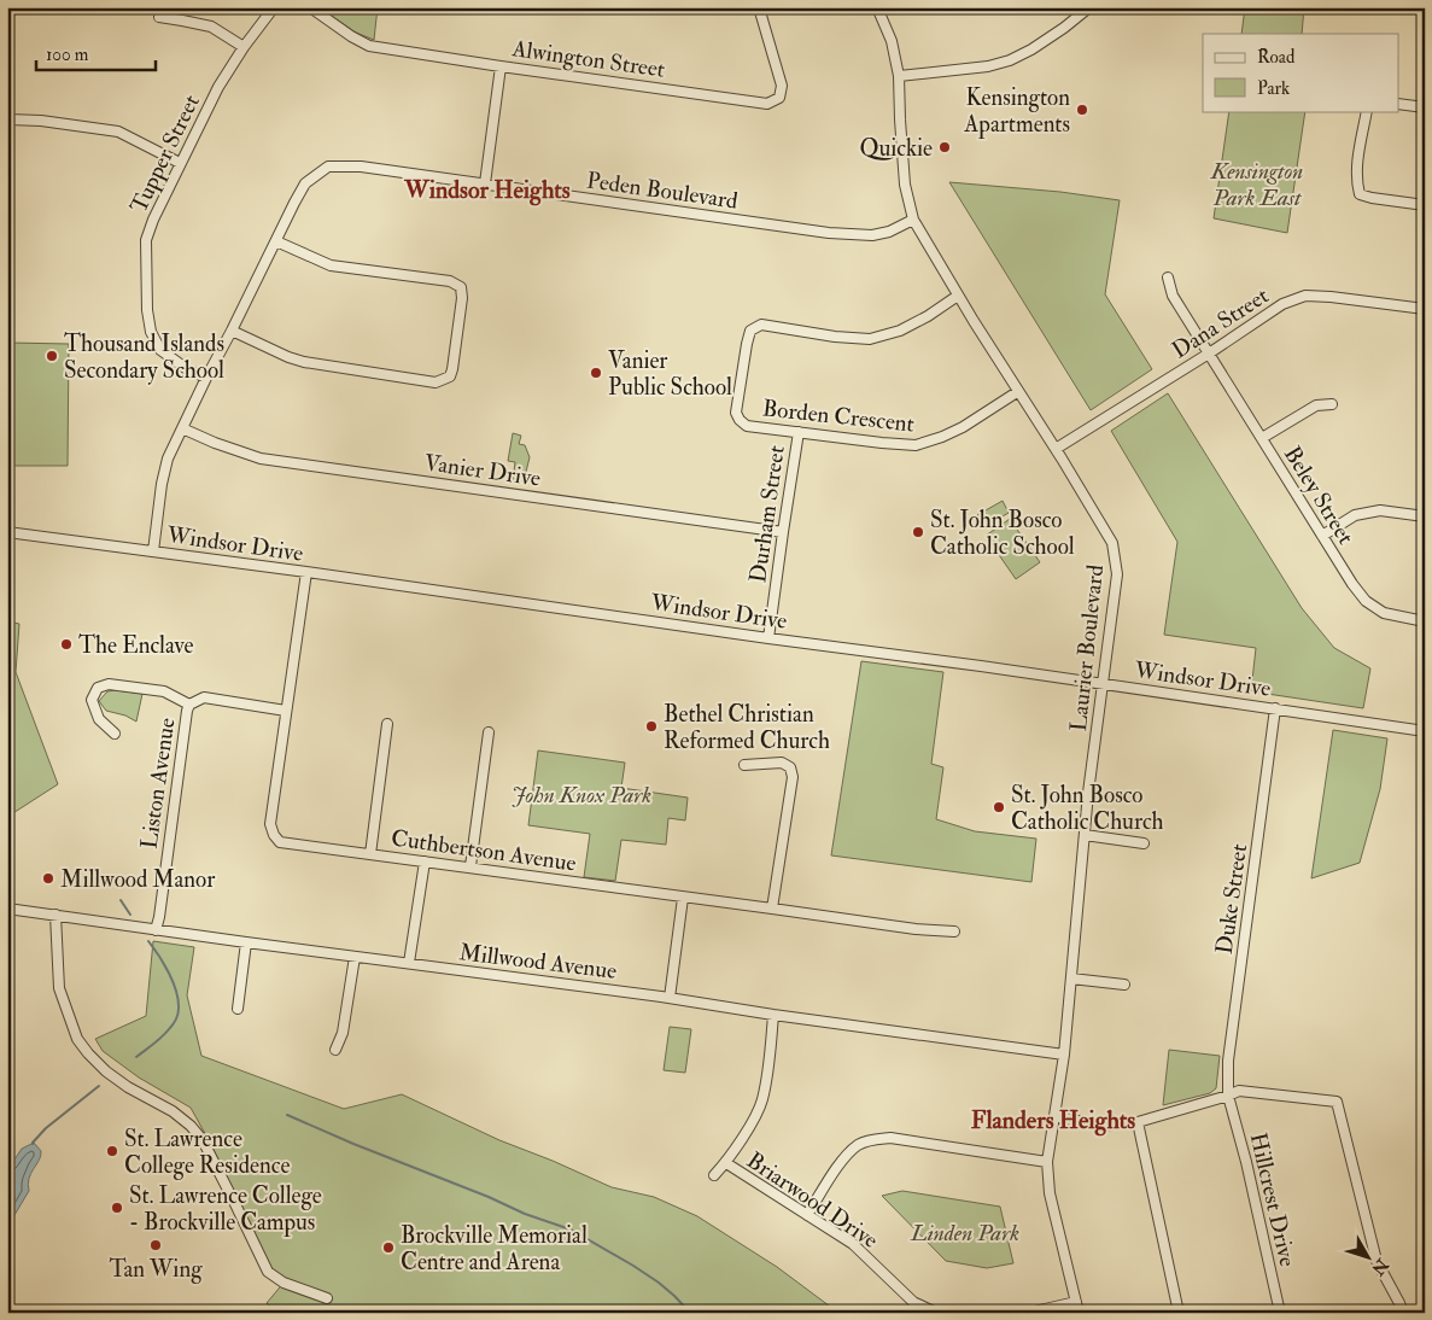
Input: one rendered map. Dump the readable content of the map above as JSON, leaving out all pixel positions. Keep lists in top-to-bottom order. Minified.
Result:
{"streets":{"street":["Alwington Street","Tupper Street","Peden Boulevard","Dana Street","Borden Crescent","Vanier Drive","Beley Street","Durham Street","Windsor Drive","Laurier Boulevard","Liston Avenue","Cuthbertson Avenue","Duke Street","Millwood Avenue","Briarwood Drive","Hillcrest Drive"]},"crossings":[["Tupper Street","Peden Boulevard"],["Peden Boulevard","Vanier Drive"],["Peden Boulevard","Windsor Drive"],["Peden Boulevard","Laurier Boulevard"],["Dana Street","Beley Street"],["Dana Street","Laurier Boulevard"],["Borden Crescent","Durham Street"],["Borden Crescent","Laurier Boulevard"],["Vanier Drive","Durham Street"],["Durham Street","Windsor Drive"],["Windsor Drive","Laurier Boulevard"],["Windsor Drive","Cuthbertson Avenue"],["Windsor Drive","Duke Street"],["Laurier Boulevard","Millwood Avenue"],["Liston Avenue","Cuthbertson Avenue"],["Liston Avenue","Millwood Avenue"],["Duke Street","Hillcrest Drive"]],"districts":["Windsor Heights","Flanders Heights"],"parks":["Kensington Park East","John Knox Park","Linden Park"],"places":["Kensington Apartments","Quickie","Thousand Islands Secondary School","Vanier Public School","St. John Bosco Catholic School","The Enclave","Bethel Christian Reformed Church","St. John Bosco Catholic Church","Millwood Manor","St. Lawrence College Residence","St. Lawrence College - Brockville Campus","Tan Wing","Brockville Memorial Centre and Arena"],"legend":["Road","Park"],"scale_bar":"100 m","north":"bottom right"}
